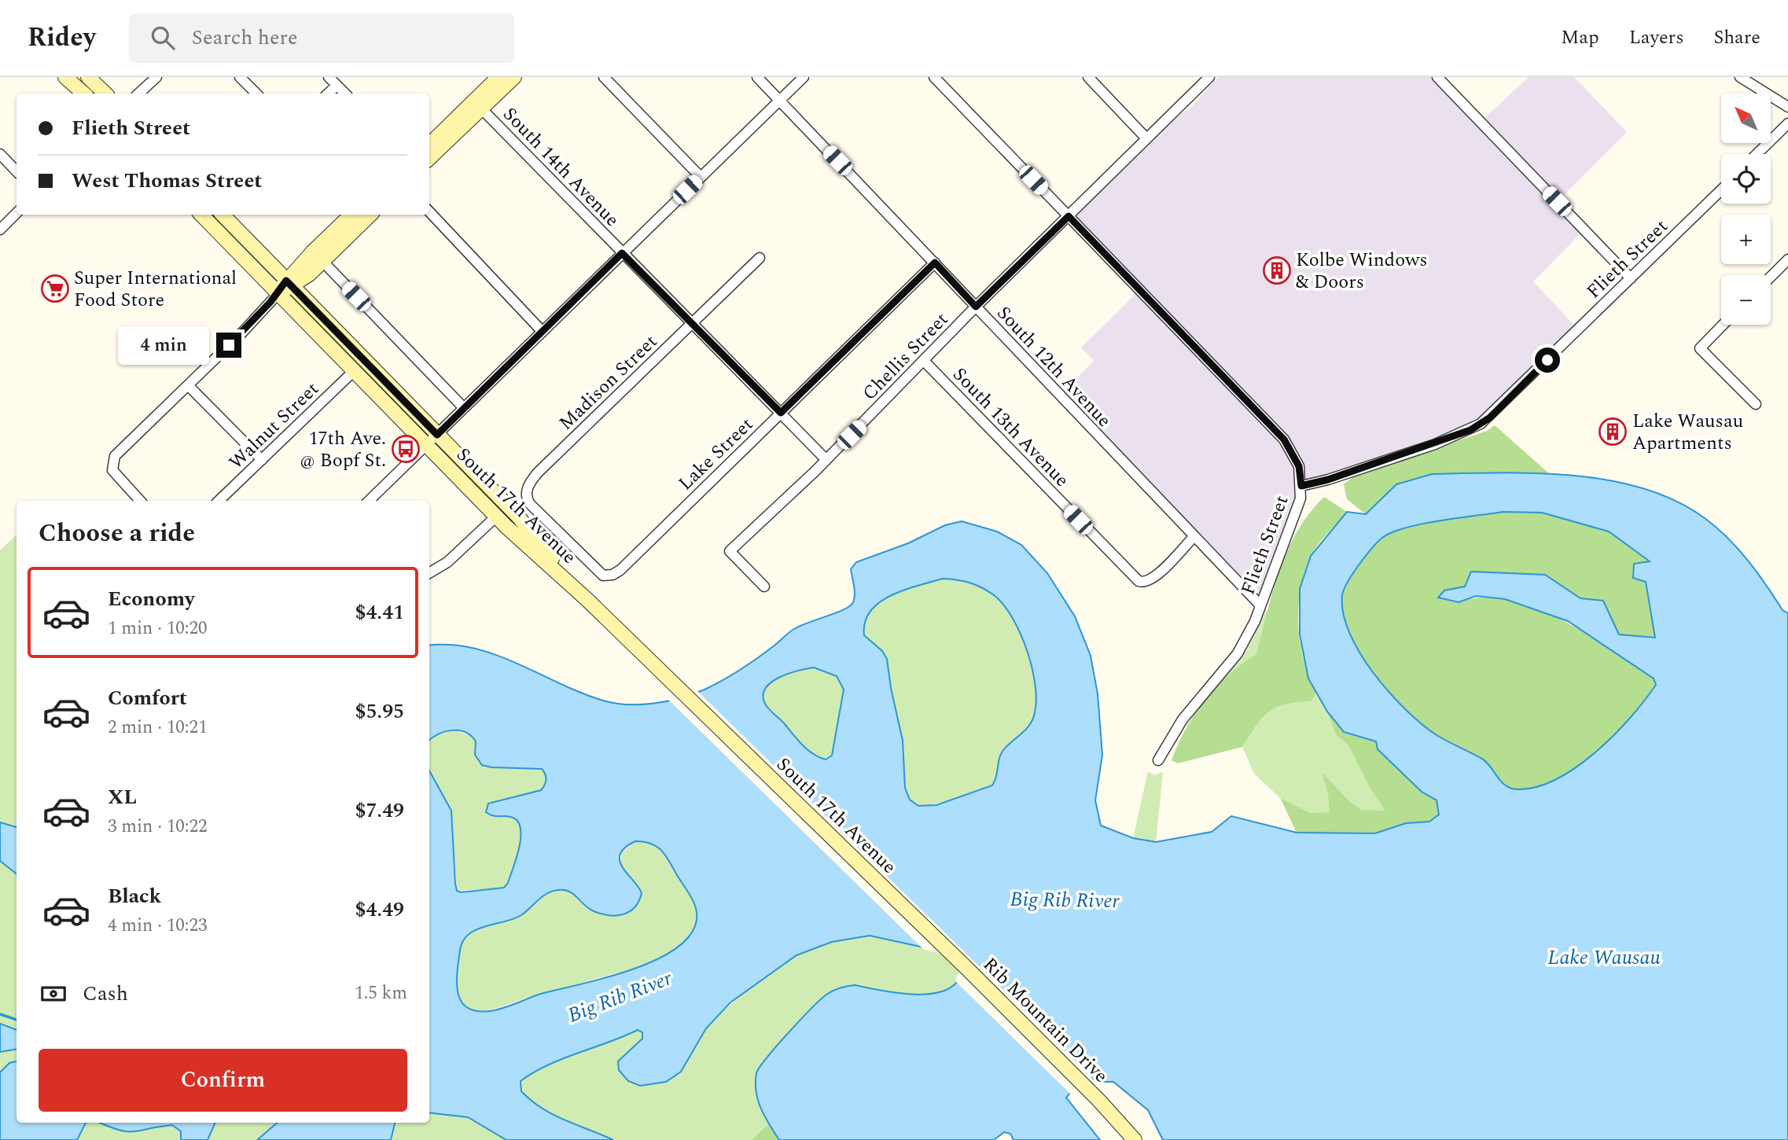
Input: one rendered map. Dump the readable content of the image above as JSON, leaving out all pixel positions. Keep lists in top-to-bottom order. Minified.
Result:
{"streets":{"main road":["South 17th Avenue","Rib Mountain Drive"],"street":["South 14th Avenue","Flieth Street","Chellis Street","South 12th Avenue","Madison Street","Walnut Street","South 13th Avenue","Lake Street"]},"crossings":[["South 14th Avenue","Chellis Street"],["South 14th Avenue","Madison Street"],["South 14th Avenue","Lake Street"],["Flieth Street","South 12th Avenue"],["Chellis Street","South 12th Avenue"],["Chellis Street","South 13th Avenue"],["South 12th Avenue","South 13th Avenue"],["South 12th Avenue","Lake Street"],["Madison Street","Lake Street"],["Walnut Street","South 17th Avenue"],["South 17th Avenue","Rib Mountain Drive"]],"water":["Big Rib River","Lake Wausau"],"places":{"building":["Kolbe Windows & Doors","Lake Wausau Apartments"],"supermarket":["Super International Food Store"],"bus stop":["17th Ave. @ Bopf St."]},"north":"top left","page":{"header":"Ridey","search":"Search here","nav":["Map","Layers","Share"],"map_buttons":["+","−"],"banner":["Flieth Street","West Thomas Street"],"bubble":"4 min","heading":"Choose a ride","list":[{"name":"Economy","note":"1 min · 10:20","value":"$4.41"},{"name":"Comfort","note":"2 min · 10:21","value":"$5.95"},{"name":"XL","note":"3 min · 10:22","value":"$7.49"},{"name":"Black","note":"4 min · 10:23","value":"$4.49"}],"pay":["Cash","1.5 km"],"buttons":"Confirm"}}
